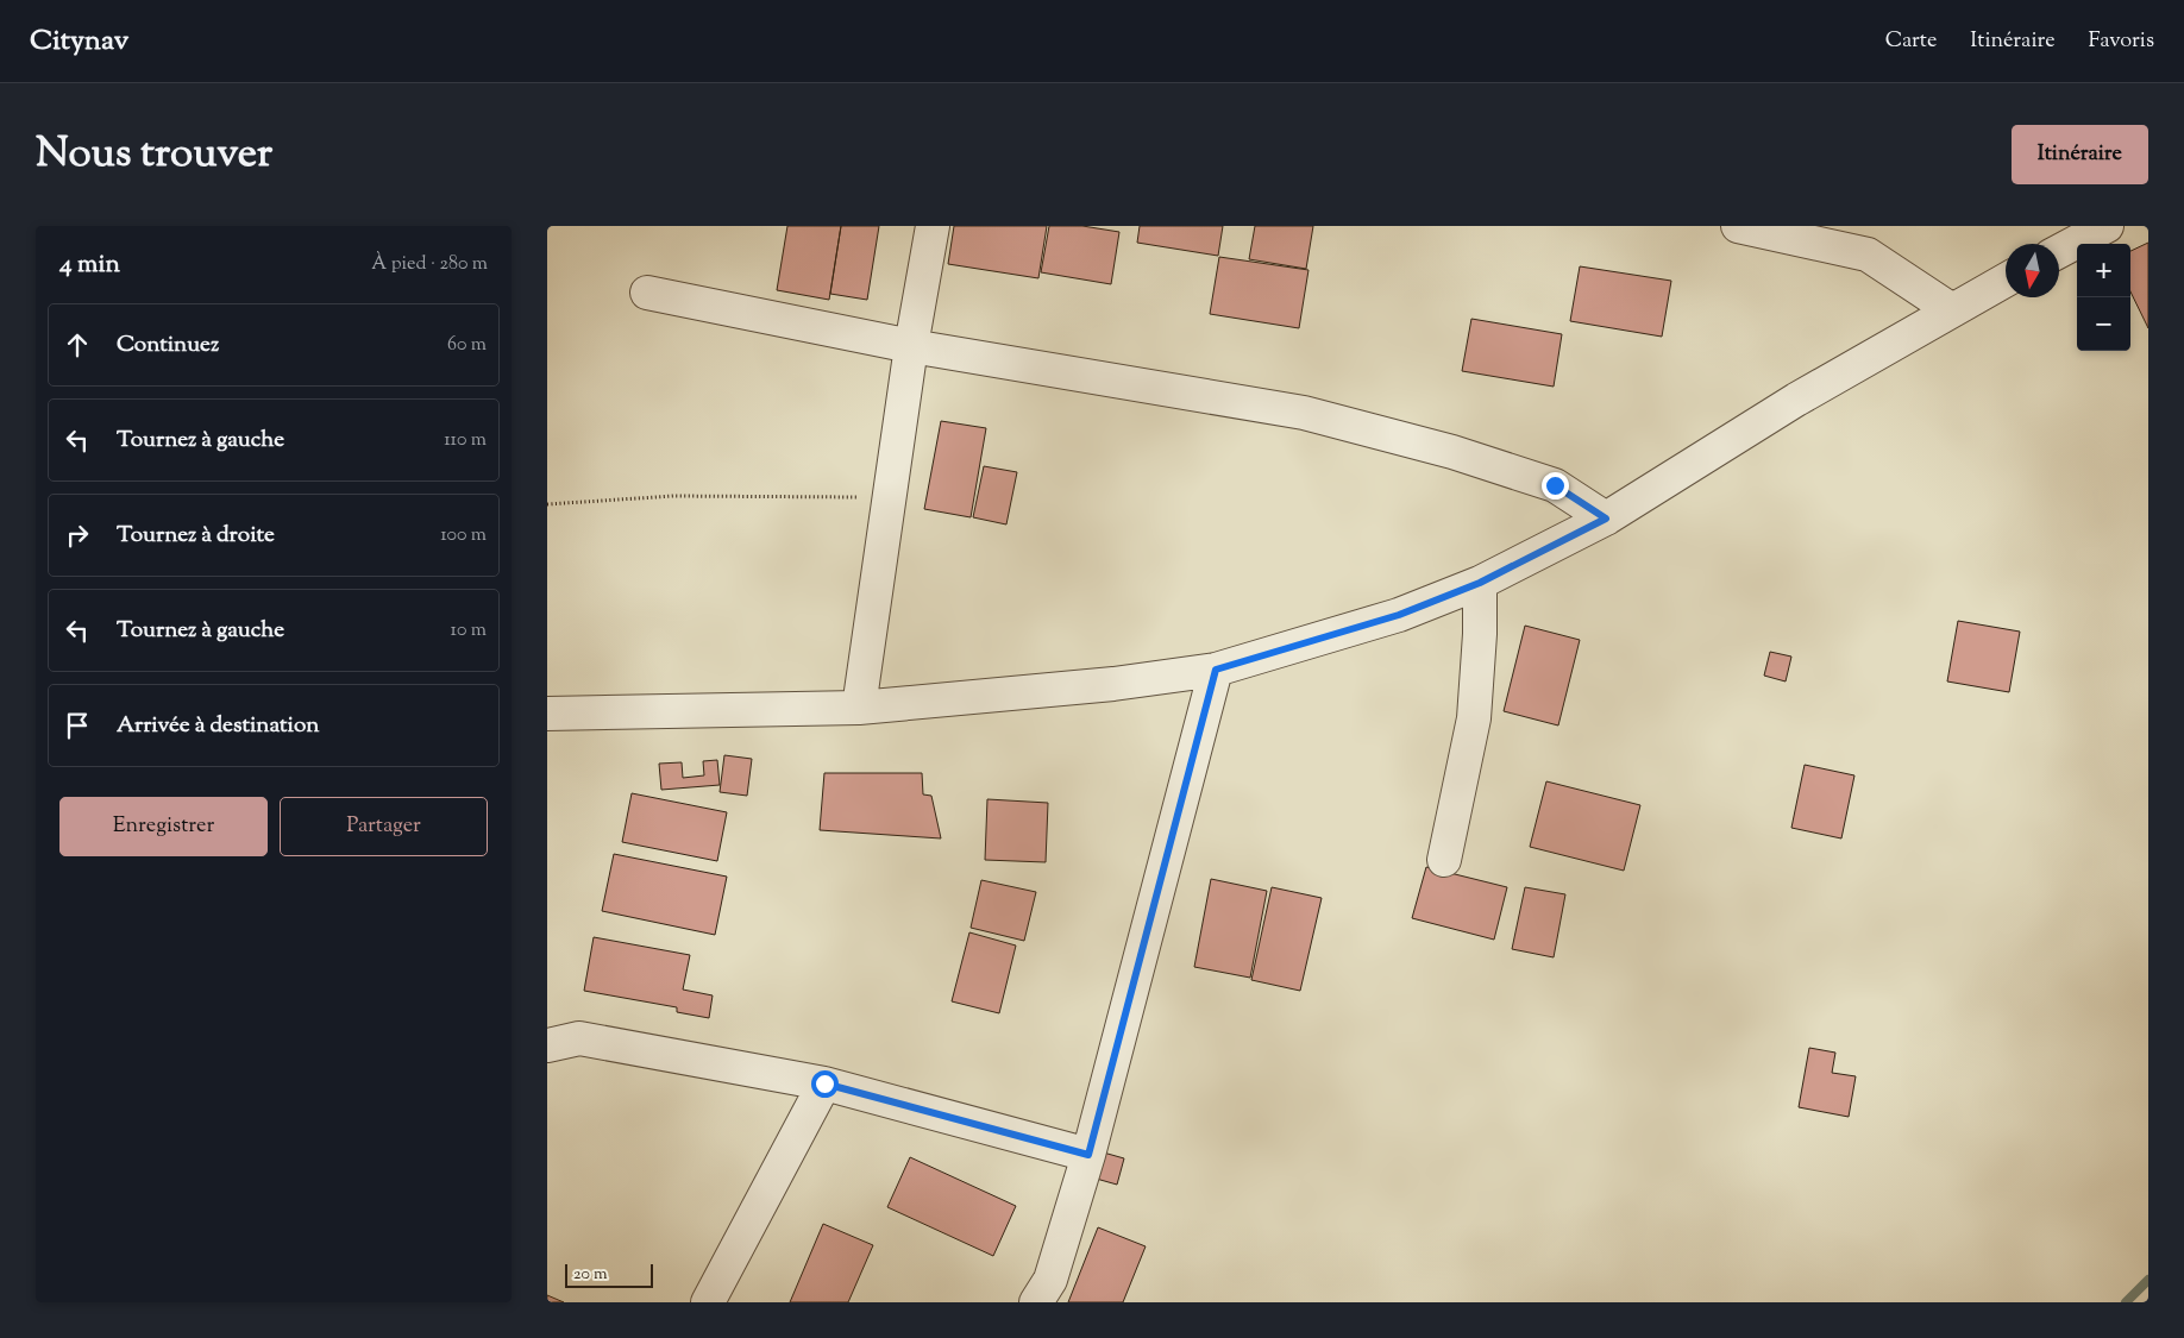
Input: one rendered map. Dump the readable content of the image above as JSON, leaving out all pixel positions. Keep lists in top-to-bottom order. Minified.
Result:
{"scale_bar":"20 m","north":"bottom","page":{"header":"Citynav","nav":["Carte","Itinéraire","Favoris"],"title":"Nous trouver","buttons":["Itinéraire",["Enregistrer","Partager"]],"heading":["4 min","À pied · 280 m"],"map_buttons":["+","−"],"list":[["Continuez","60 m"],["Tournez à gauche","110 m"],["Tournez à droite","100 m"],["Tournez à gauche","10 m"],"Arrivée à destination"],"scale":"20 m"}}
